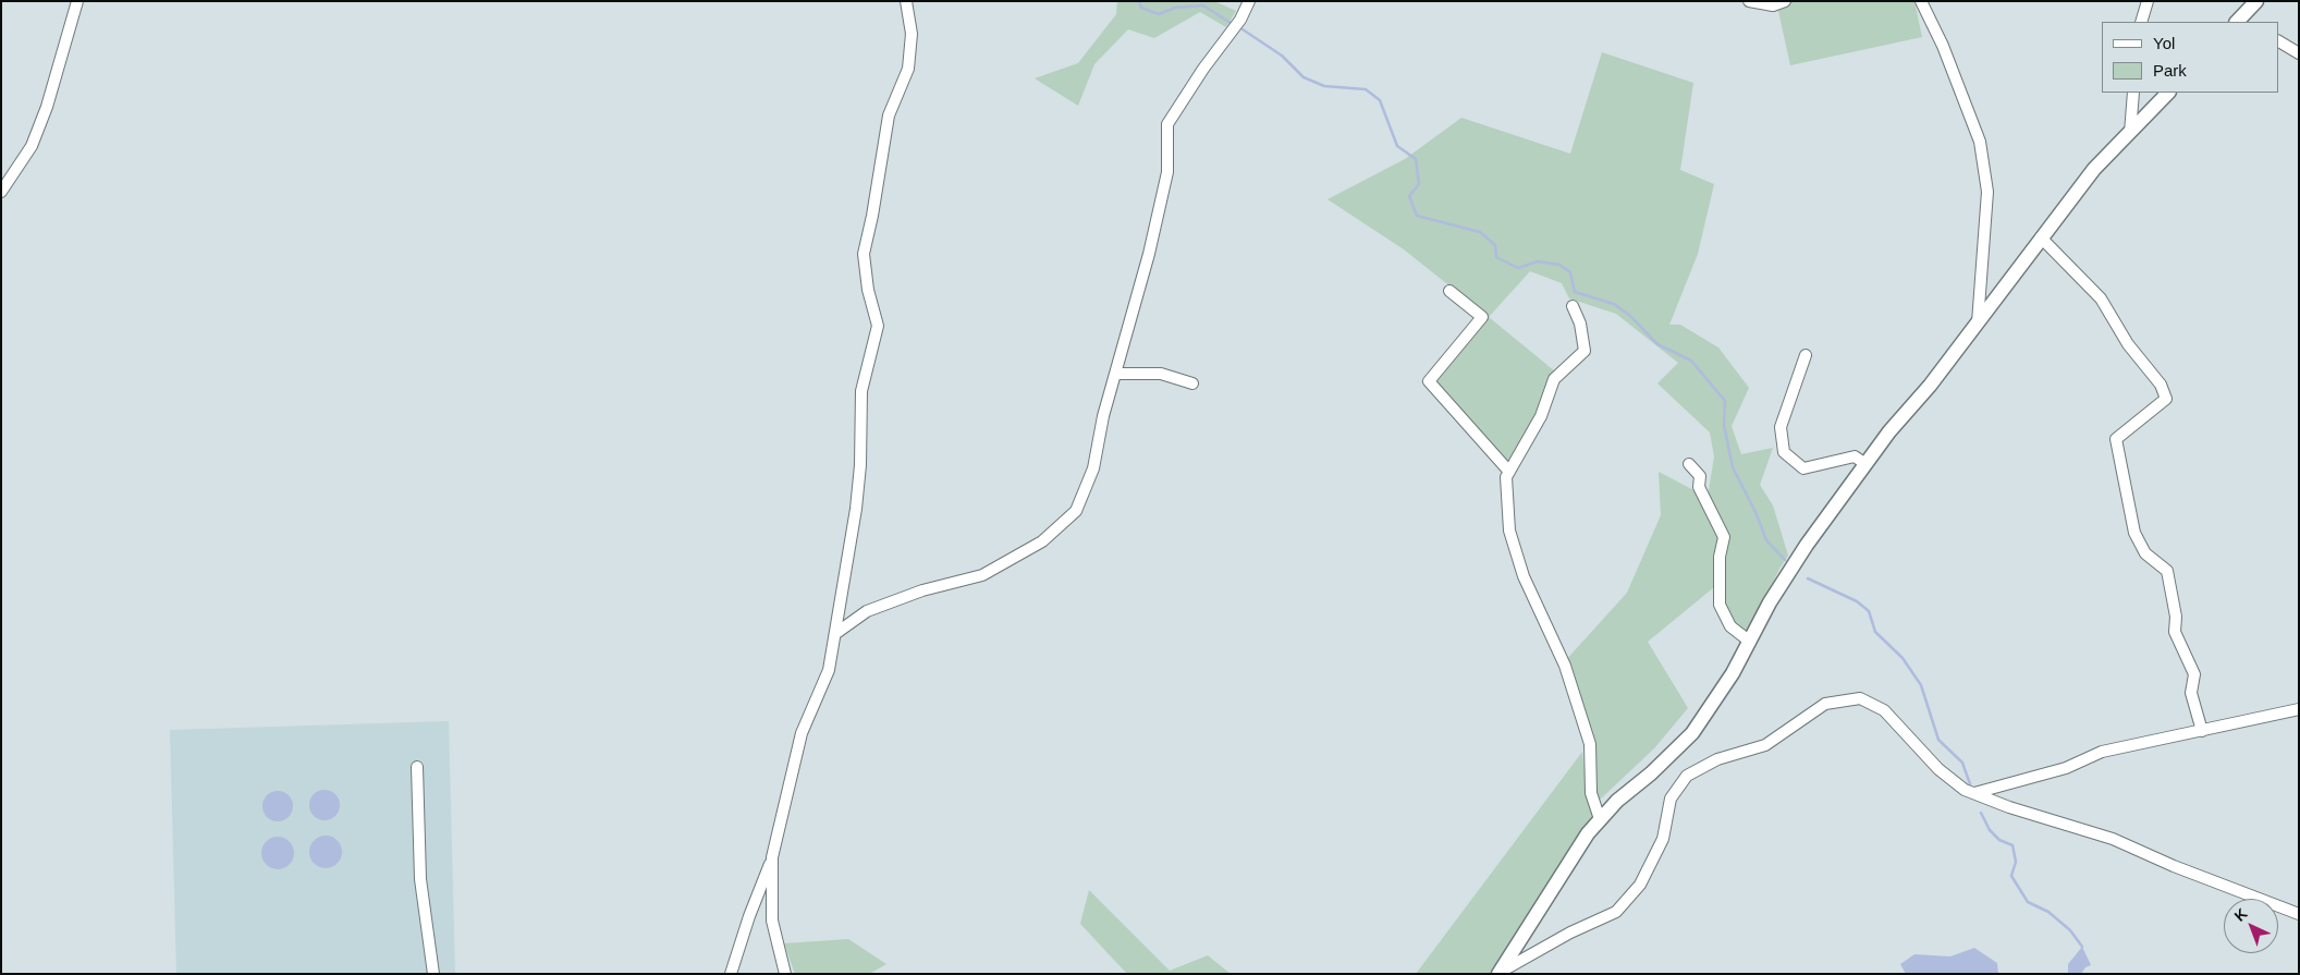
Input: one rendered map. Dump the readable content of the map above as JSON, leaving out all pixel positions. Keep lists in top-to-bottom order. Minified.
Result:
{"legend":["Yol","Park"],"north":"top left"}
